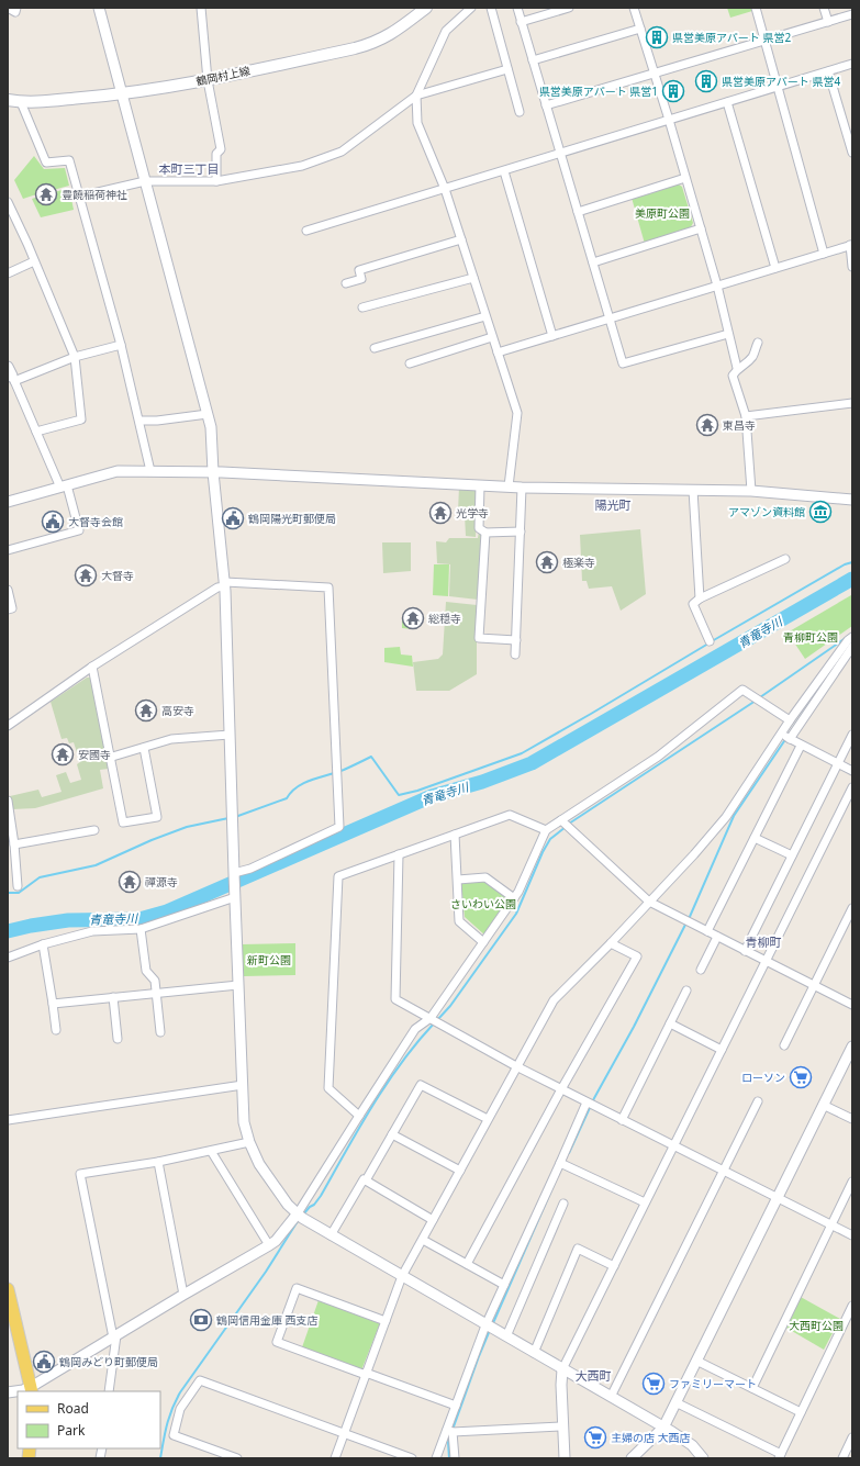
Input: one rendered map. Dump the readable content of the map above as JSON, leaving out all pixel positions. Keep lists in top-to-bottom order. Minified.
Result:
{"streets":{"main road":["鶴岡村上線"]},"districts":["本町三丁目","陽光町","青柳町","大西町"],"water":["青竜寺川"],"parks":["美原町公園","青柳町公園","さいわい公園","新町公園","大西町公園"],"places":{"building":["県営美原アパート 県営2","県営美原アパート 県営4","県営美原アパート 県営1"],"temple":["豊饒稲荷神社","東昌寺","光学寺","極楽寺","大督寺","総穏寺","高安寺","安國寺","禪源寺"],"museum":["アマゾン資料館"],"public building":["鶴岡陽光町郵便局","大督寺会館","鶴岡みどり町郵便局"],"supermarket":["ローソン","ファミリーマート","主婦の店 大西店"],"bank":["鶴岡信用金庫 西支店"]},"legend":["Road","Park"]}
